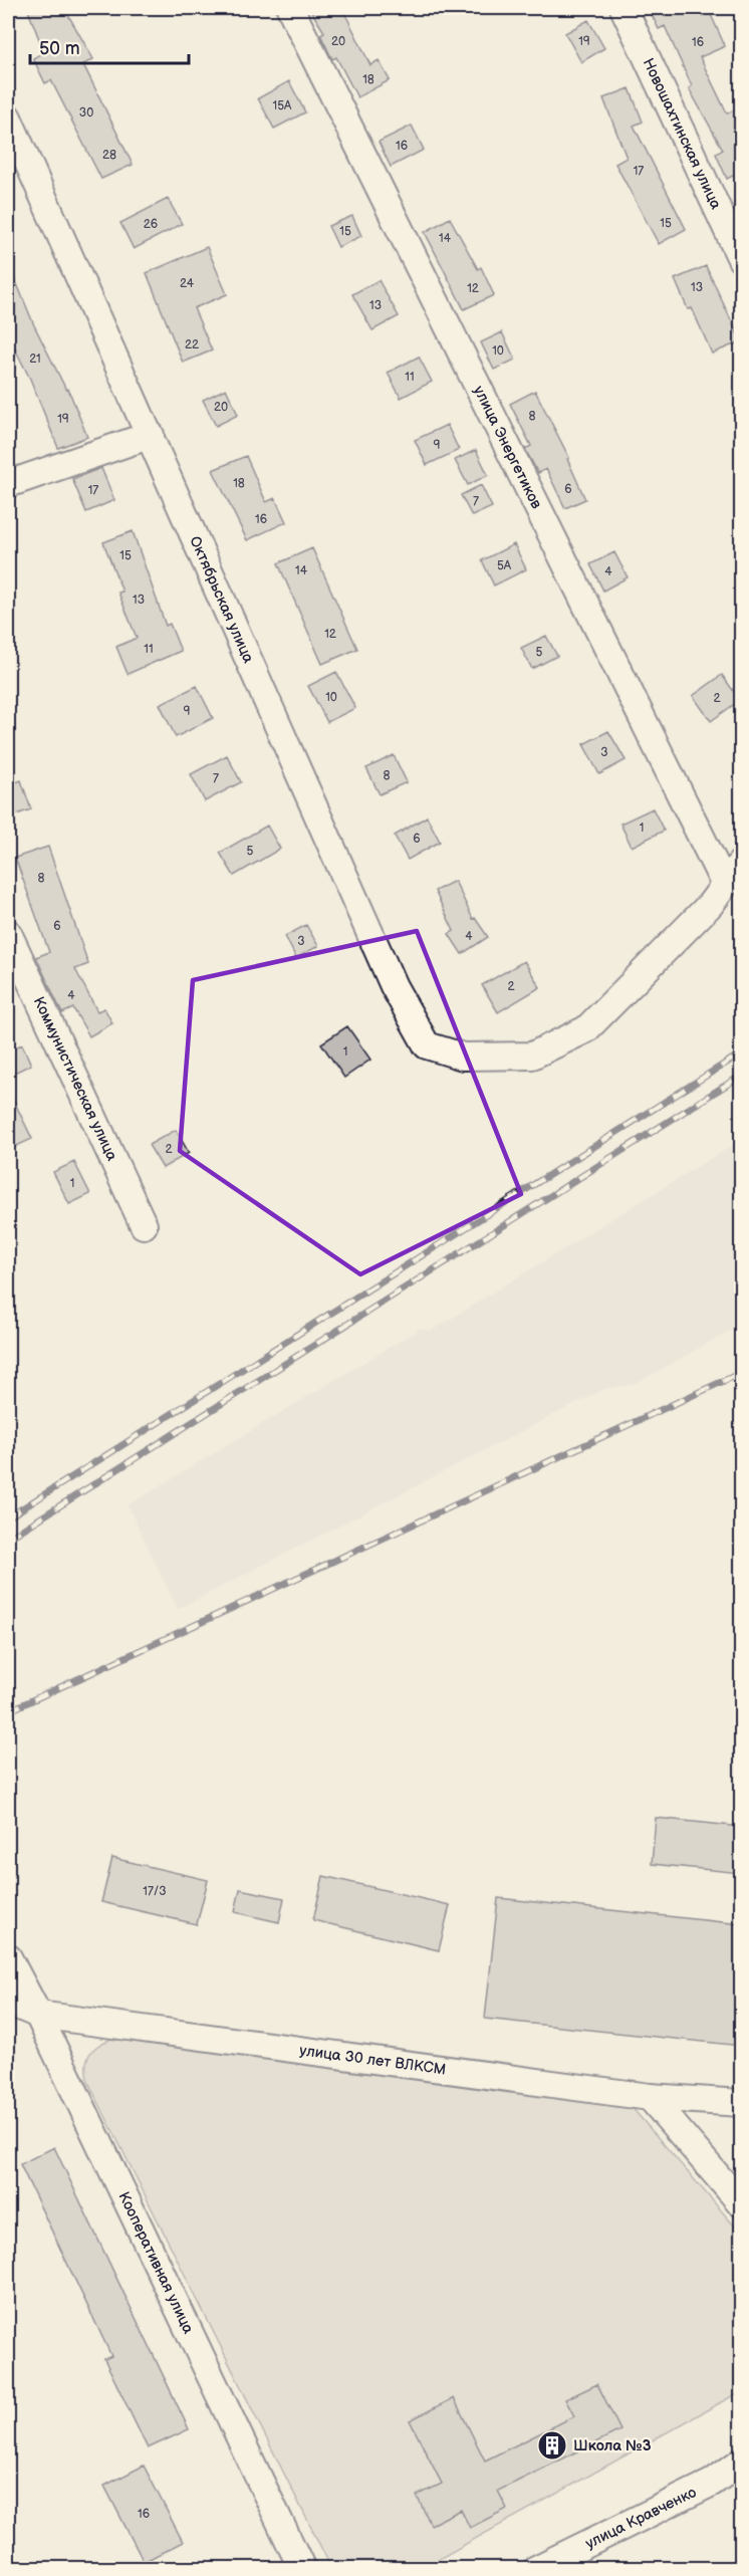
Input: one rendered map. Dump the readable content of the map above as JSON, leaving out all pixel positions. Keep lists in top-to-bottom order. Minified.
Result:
{"streets":{"street":["Новошахтинская улица","улица Энергетиков","Октябрьская улица","Коммунистическая улица","улица 30 лет ВЛКСМ","Кооперативная улица","улица Кравченко"]},"crossings":[["улица Энергетиков","Октябрьская улица"],["улица 30 лет ВЛКСМ","Кооперативная улица"]],"places":{"building":["Школа №3"]},"house_numbers":["20","19","16","18","15А","30","16","28","17","15","26","15","14","24","13","12","13","22","10","21","11","20","8","19","9","18","6","17","7","16","15","5А","14","4","13","12","11","5","10","2","9","3","8","7","1","6","5","8","6","4","3","2","4","1","2","1","17/3","16"],"scale_bar":"50 m"}
